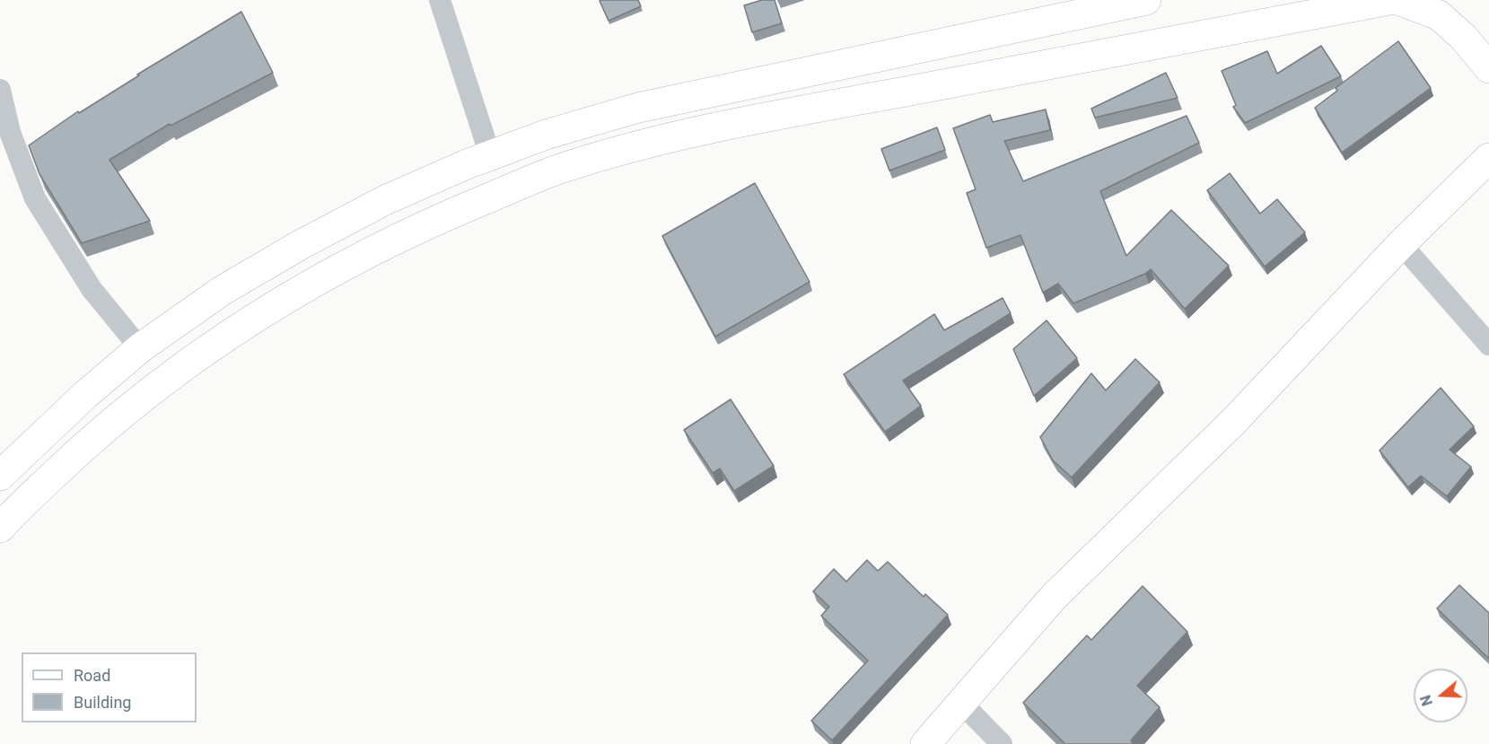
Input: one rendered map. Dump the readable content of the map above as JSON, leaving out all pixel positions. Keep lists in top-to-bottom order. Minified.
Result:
{"legend":["Road","Building"],"north":"left"}
